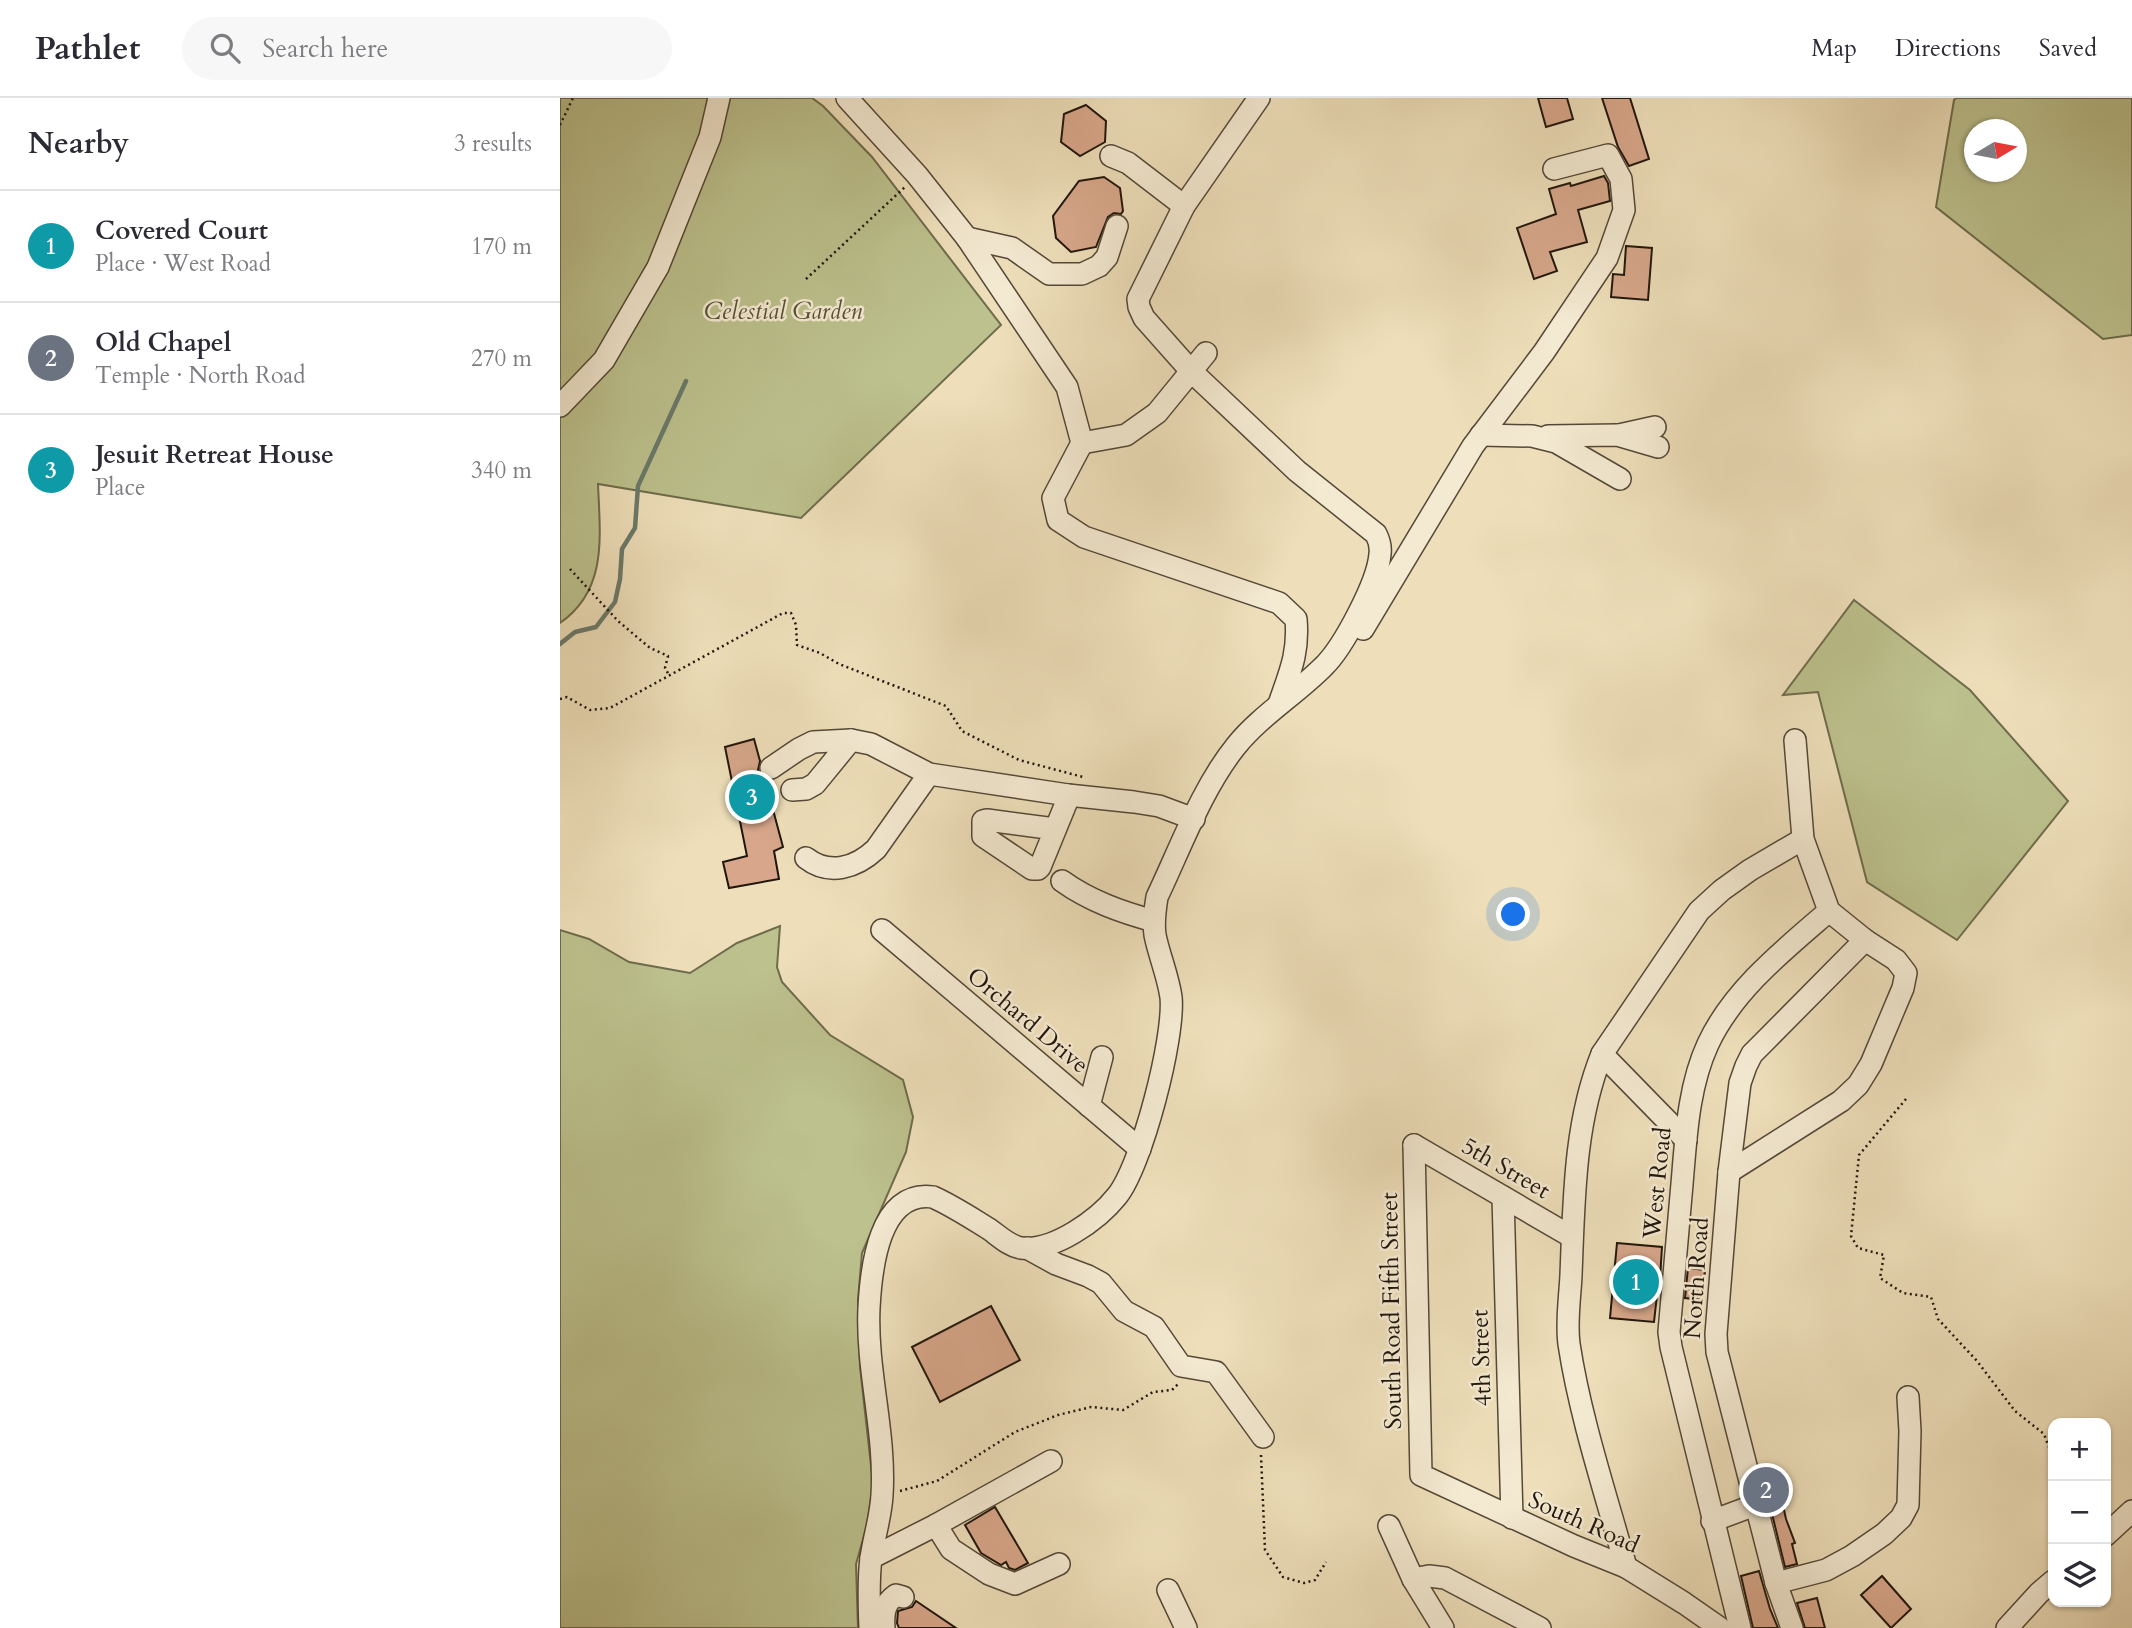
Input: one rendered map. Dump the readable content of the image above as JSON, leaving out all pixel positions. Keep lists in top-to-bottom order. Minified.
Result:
{"streets":{"street":["Orchard Drive","5th Street","West Road","North Road","South Road Fifth Street","4th Street","South Road"]},"crossings":[["5th Street","South Road Fifth Street"],["5th Street","4th Street"],["South Road Fifth Street","South Road"],["4th Street","South Road"]],"parks":["Celestial Garden"],"north":"right","page":{"header":"Pathlet","search":"Search here","nav":["Map","Directions","Saved"],"heading":["Nearby","3 results"],"list":[{"mark":"1","name":"Covered Court","note":"Place · West Road","value":"170 m"},{"mark":"2","name":"Old Chapel","note":"Temple · North Road","value":"270 m"},{"mark":"3","name":"Jesuit Retreat House","note":"Place","value":"340 m"}],"pins":["3","1","2"],"map_buttons":["+","−"]}}
